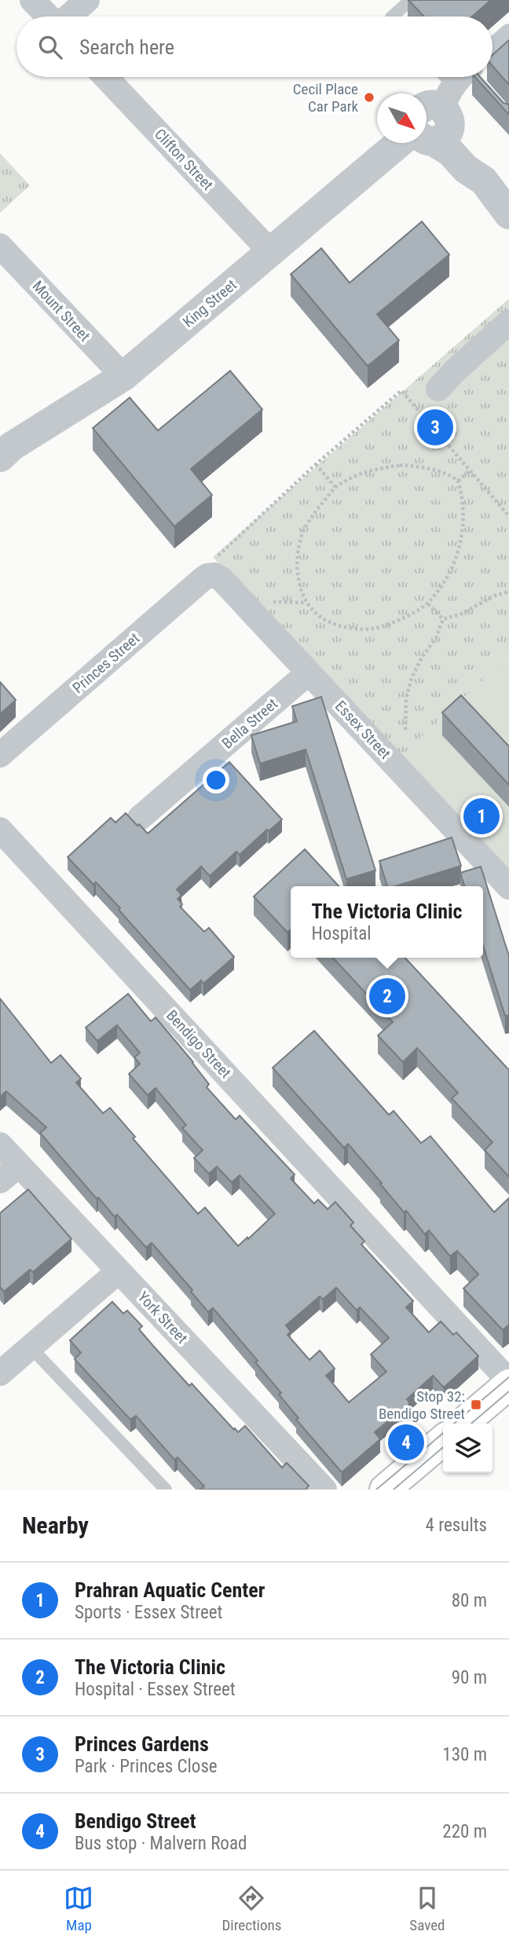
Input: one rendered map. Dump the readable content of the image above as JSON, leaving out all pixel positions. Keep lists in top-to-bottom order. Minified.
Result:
{"streets":{"street":["Clifton Street","King Street","Mount Street","Princes Street","Bella Street","Essex Street","Bendigo Street","York Street"]},"crossings":[["Clifton Street","King Street"],["King Street","Mount Street"],["Princes Street","Essex Street"],["Bella Street","Essex Street"]],"places":{"other":["Cecil Place Car Park"],"transit":["Stop 32: Bendigo Street"]},"north":"bottom right","page":{"search":"Search here","pins":["3","1","2","4"],"popup":["The Victoria Clinic","Hospital"],"heading":["Nearby","4 results"],"list":[{"mark":"1","name":"Prahran Aquatic Center","note":"Sports · Essex Street","value":"80 m"},{"mark":"2","name":"The Victoria Clinic","note":"Hospital · Essex Street","value":"90 m"},{"mark":"3","name":"Princes Gardens","note":"Park · Princes Close","value":"130 m"},{"mark":"4","name":"Bendigo Street","note":"Bus stop · Malvern Road","value":"220 m"}],"nav":["Map","Directions","Saved"]}}
